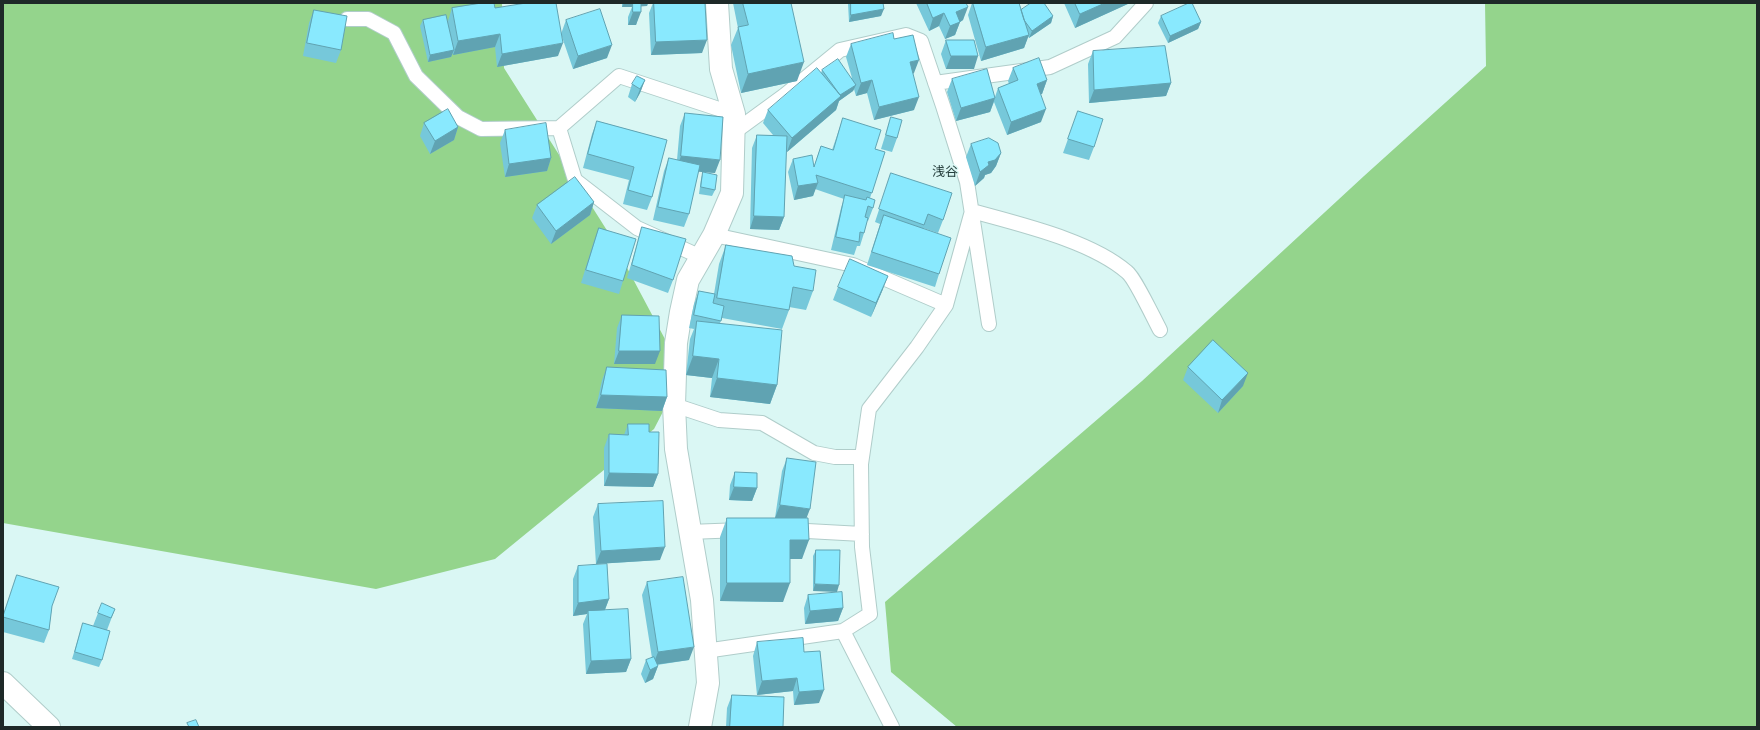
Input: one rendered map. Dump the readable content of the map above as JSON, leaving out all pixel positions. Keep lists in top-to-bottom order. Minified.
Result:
{"districts":["浅谷"]}
